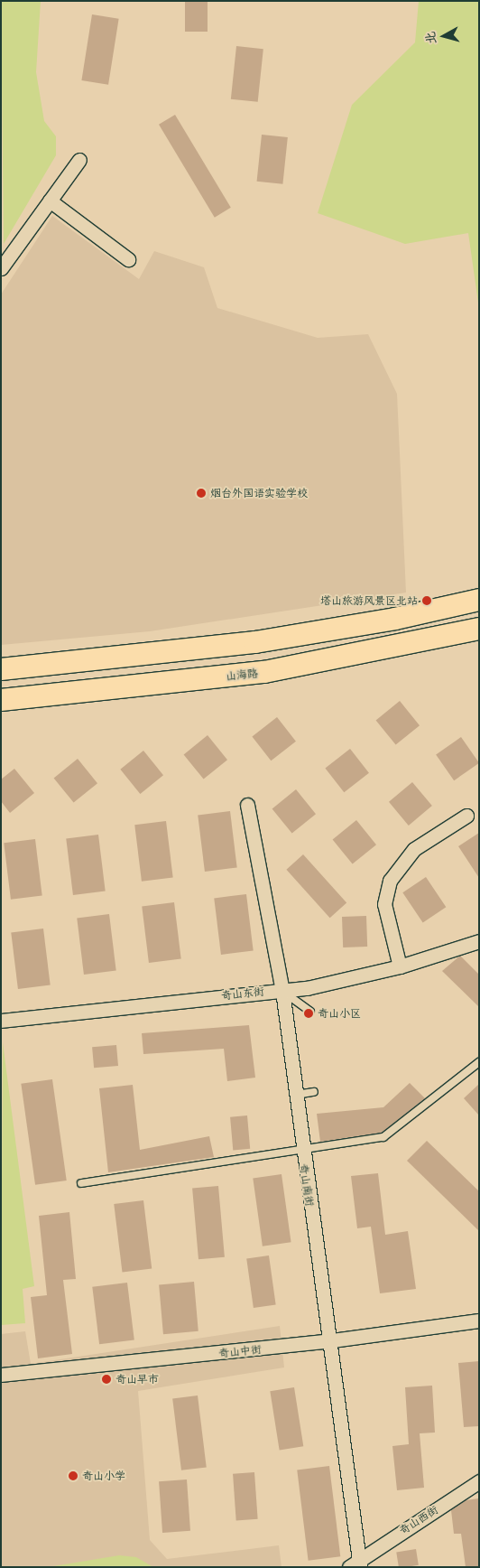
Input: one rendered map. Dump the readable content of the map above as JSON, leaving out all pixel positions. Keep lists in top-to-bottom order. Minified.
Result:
{"streets":{"main road":["山海路"],"street":["奇山东街","奇山南街","奇山中街","奇山西街"]},"crossings":[["奇山东街","奇山南街"],["奇山南街","奇山中街"],["奇山南街","奇山西街"]],"places":["烟台外国语实验学校","塔山旅游风景区北站","奇山小区","奇山早市","奇山小学"],"north":"left"}
